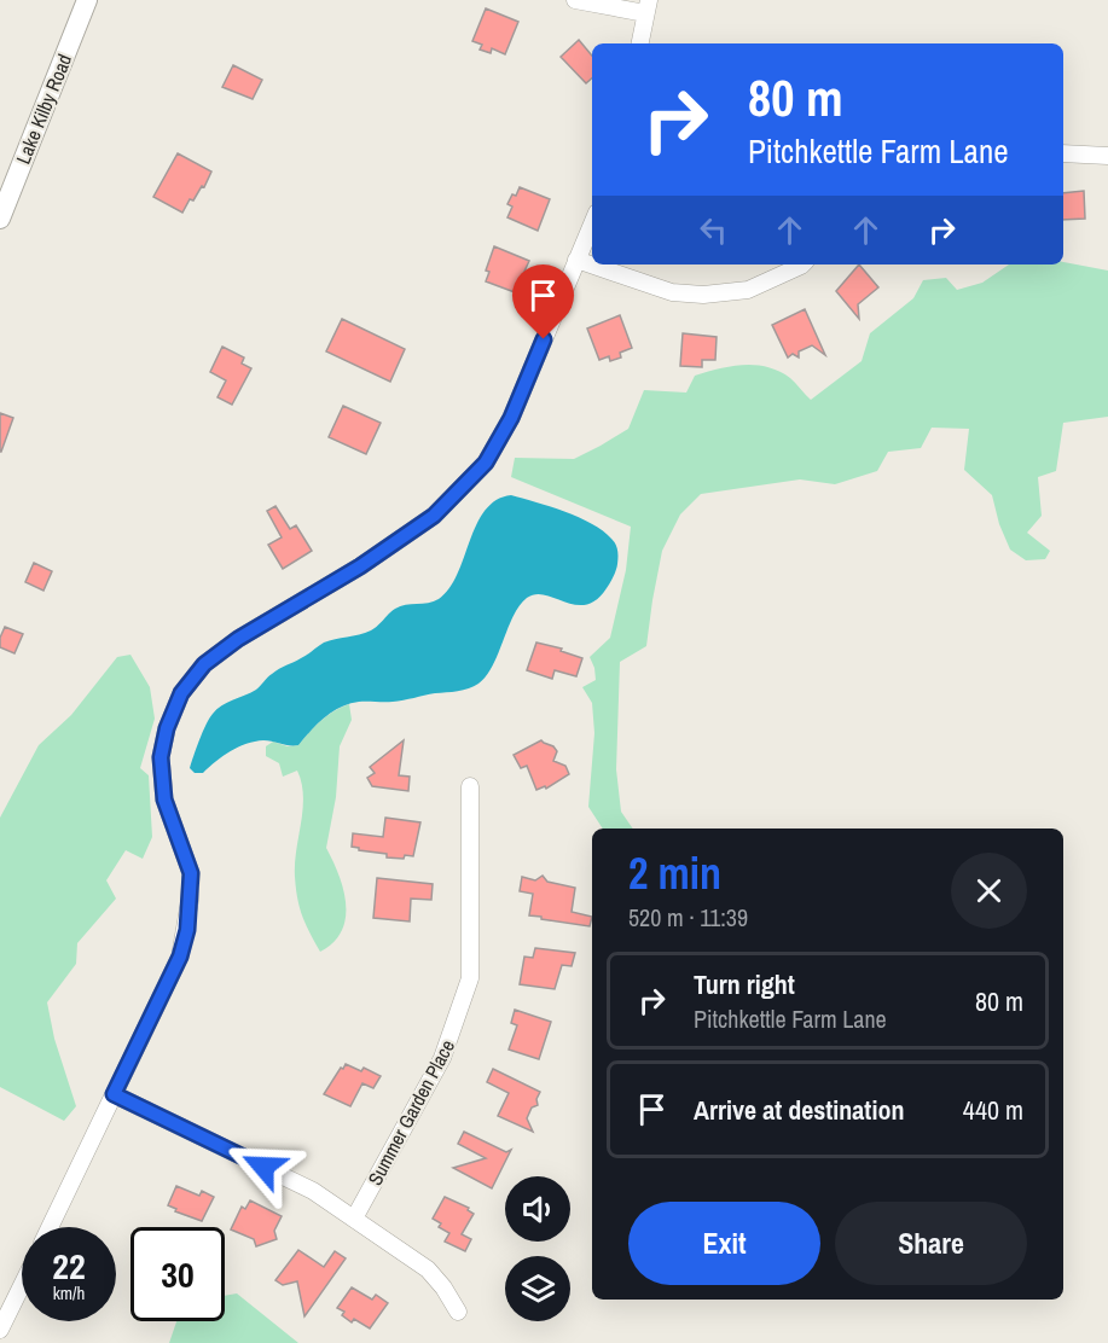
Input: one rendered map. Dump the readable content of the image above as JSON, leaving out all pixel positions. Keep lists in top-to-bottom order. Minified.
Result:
{"streets":{"street":["Lake Kilby Road","Summer Garden Place"]},"page":{"turn":["80 m","Pitchkettle Farm Lane"],"heading":["2 min","520 m · 11:39"],"list":[{"name":"Turn right","note":"Pitchkettle Farm Lane","value":"80 m"},{"name":"Arrive at destination","value":"440 m"}],"buttons":["Exit","Share"],"speed":"22 km/h","limit":"30"}}
